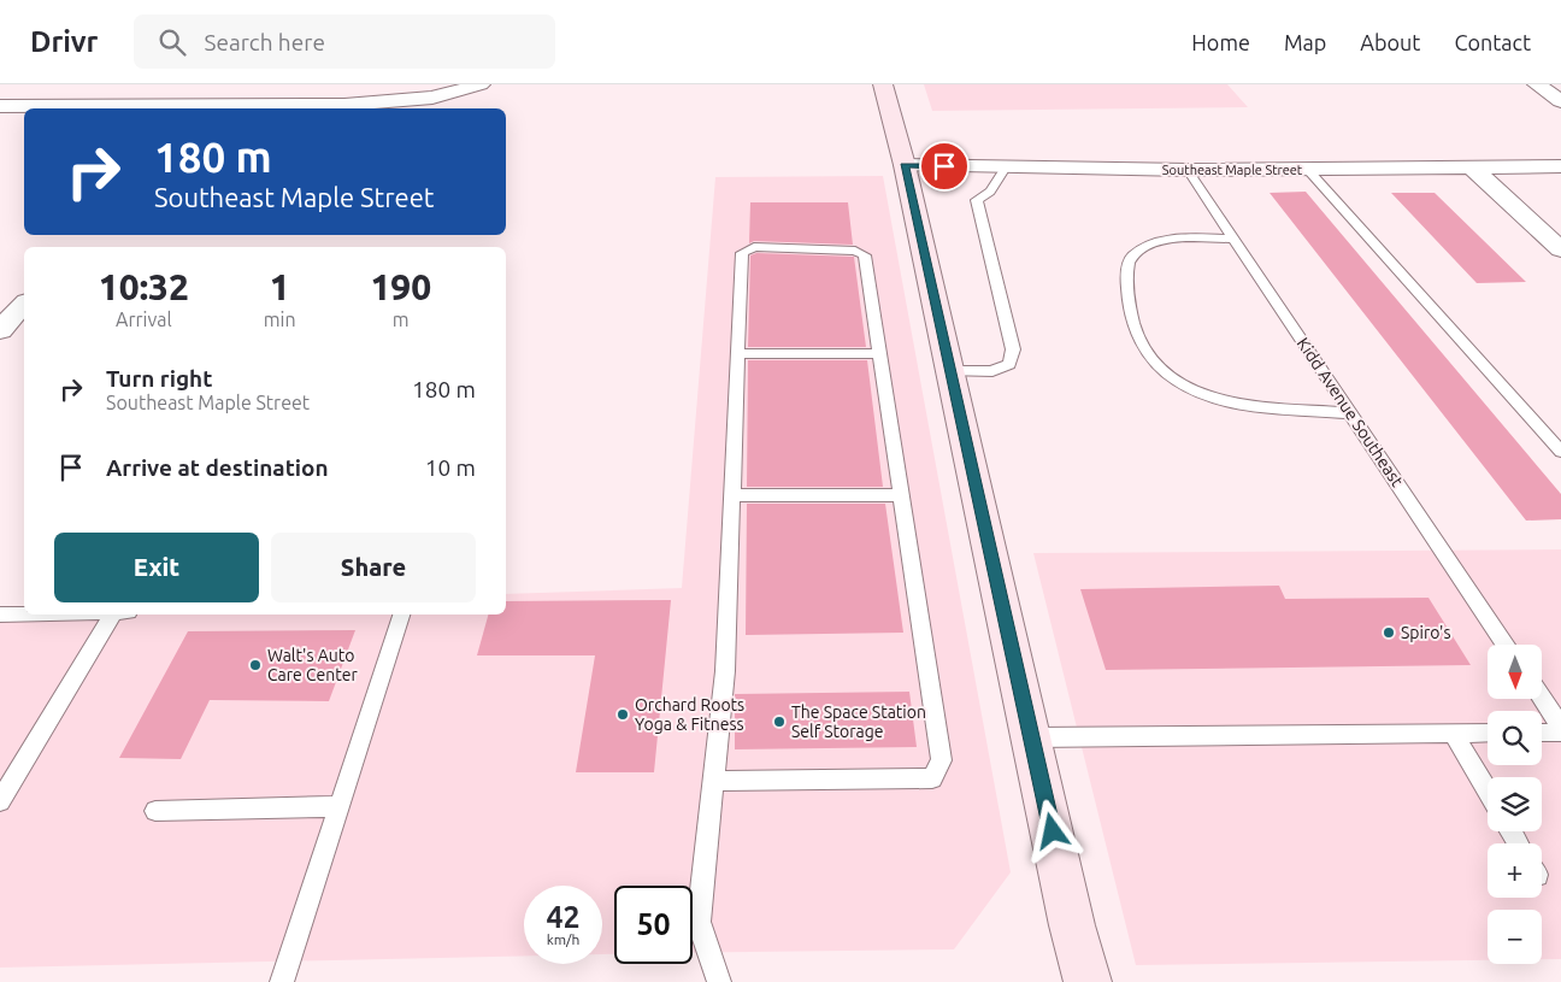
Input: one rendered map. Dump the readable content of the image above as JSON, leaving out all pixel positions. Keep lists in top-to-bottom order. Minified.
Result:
{"streets":{"street":["Southeast Maple Street"],"lane":["Kidd Avenue Southeast"]},"crossings":[["Southeast Maple Street","Kidd Avenue Southeast"]],"places":["Spiro's","Walt's Auto Care Center","Orchard Roots Yoga & Fitness","The Space Station Self Storage"],"north":"bottom","page":{"header":"Drivr","search":"Search here","nav":["Home","Map","About","Contact"],"turn":["180 m","Southeast Maple Street"],"eta":["10:32","Arrival","1","min","190","m"],"list":[{"name":"Turn right","note":"Southeast Maple Street","value":"180 m"},{"name":"Arrive at destination","value":"10 m"}],"buttons":["Exit","Share"],"map_buttons":["+","−"],"speed":"42 km/h","limit":"50"}}
